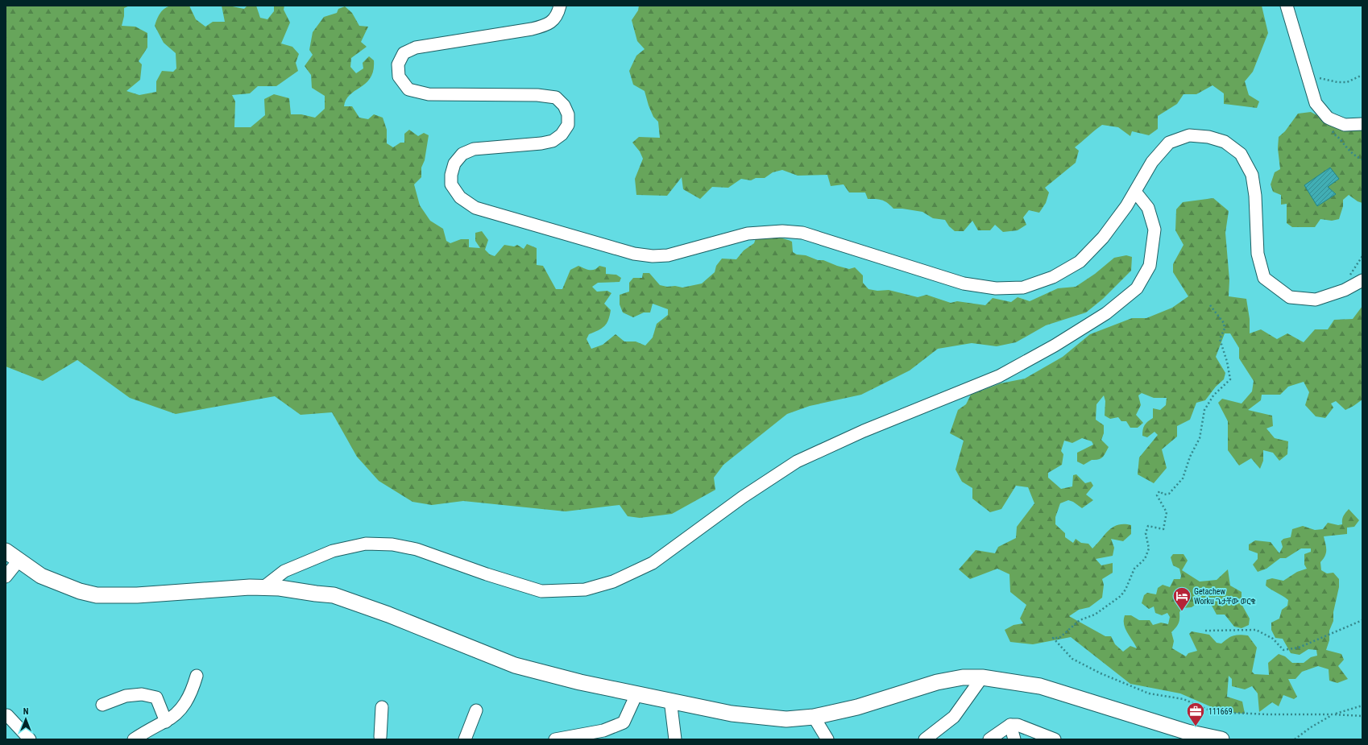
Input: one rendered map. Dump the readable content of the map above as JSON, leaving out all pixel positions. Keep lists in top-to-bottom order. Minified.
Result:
{"places":{"hotel":["Getachew Worku ጌታቸው ወርቁ"],"office":["111669"]},"north":"top"}
